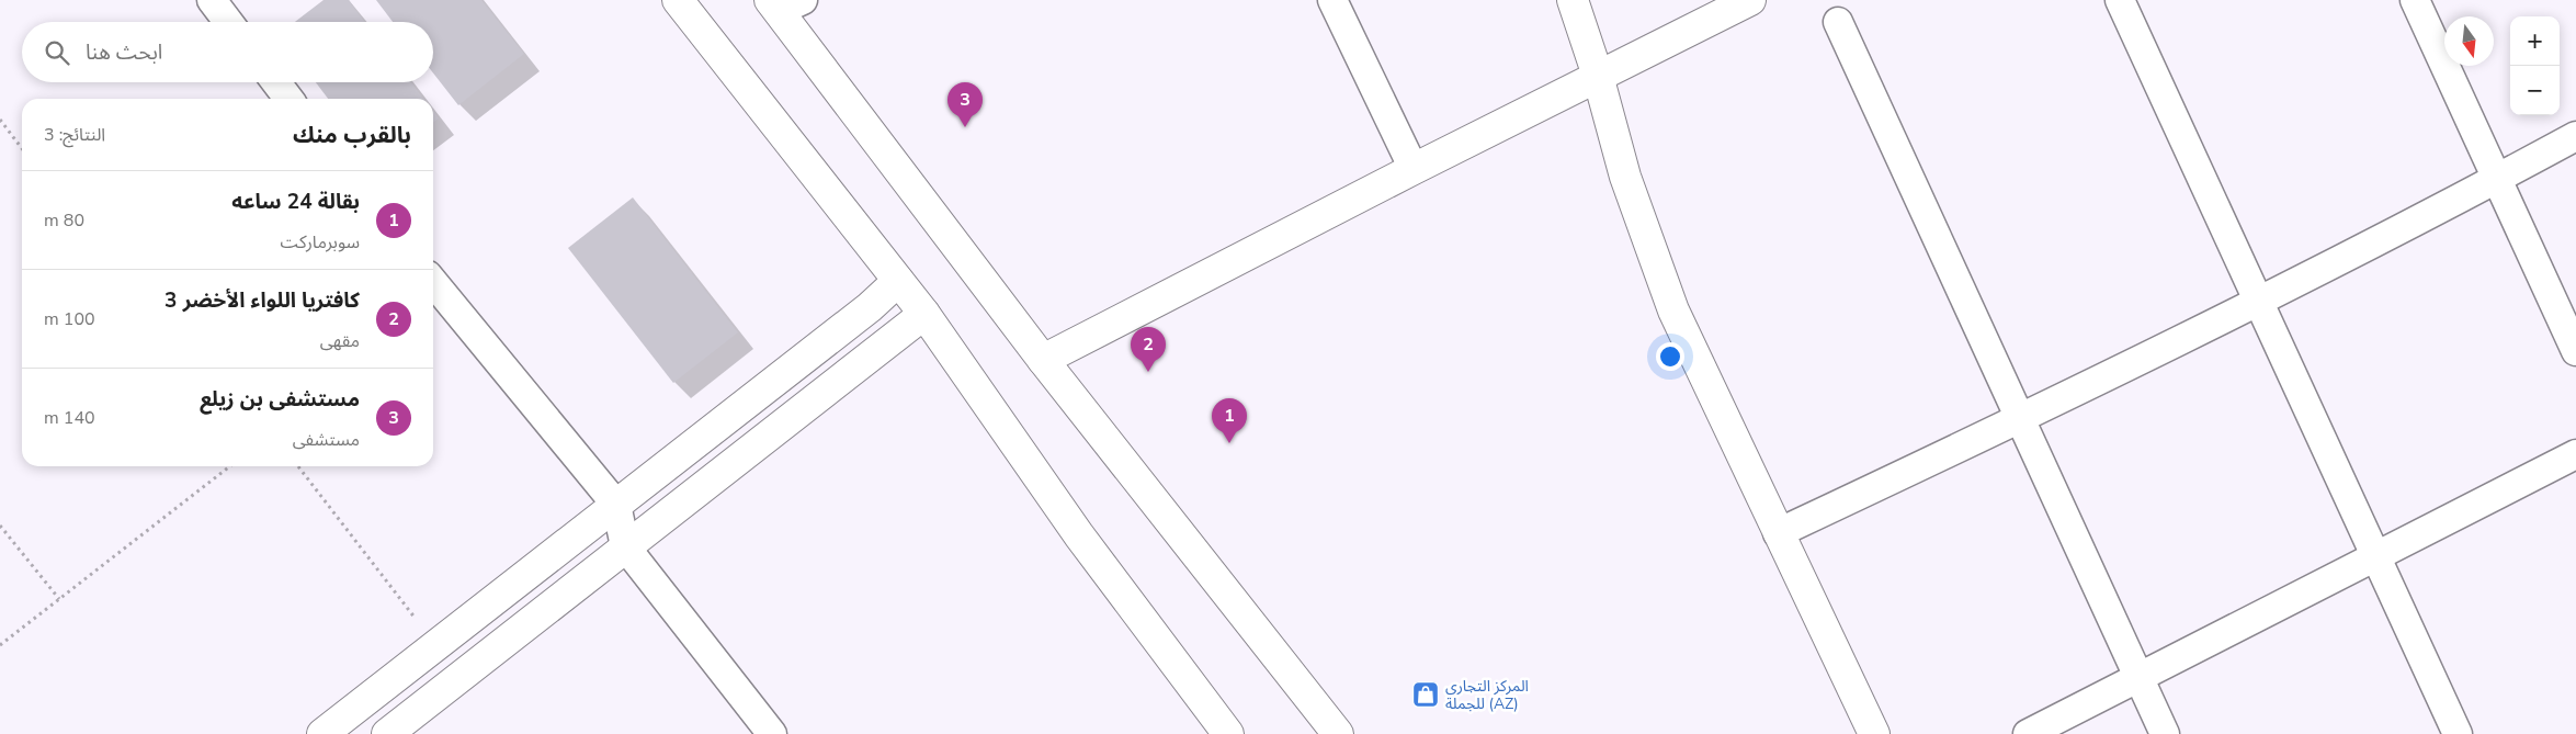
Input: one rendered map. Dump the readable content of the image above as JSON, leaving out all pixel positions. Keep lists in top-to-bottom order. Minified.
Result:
{"places":{"shop":["المركز التجاري للجملة (AZ)"]},"north":"bottom","page":{"map_buttons":["+","−"],"search":"ابحث هنا","pins":["3","2","1"],"heading":["بالقرب منك","النتائج: 3"],"list":[{"mark":"1","name":"بقالة 24 ساعه","note":"سوبرماركت","value":"80 m"},{"mark":"2","name":"كافتريا اللواء الأخضر 3","note":"مقهى","value":"100 m"},{"mark":"3","name":"مستشفى بن زيلع","note":"مستشفى","value":"140 m"}]}}
